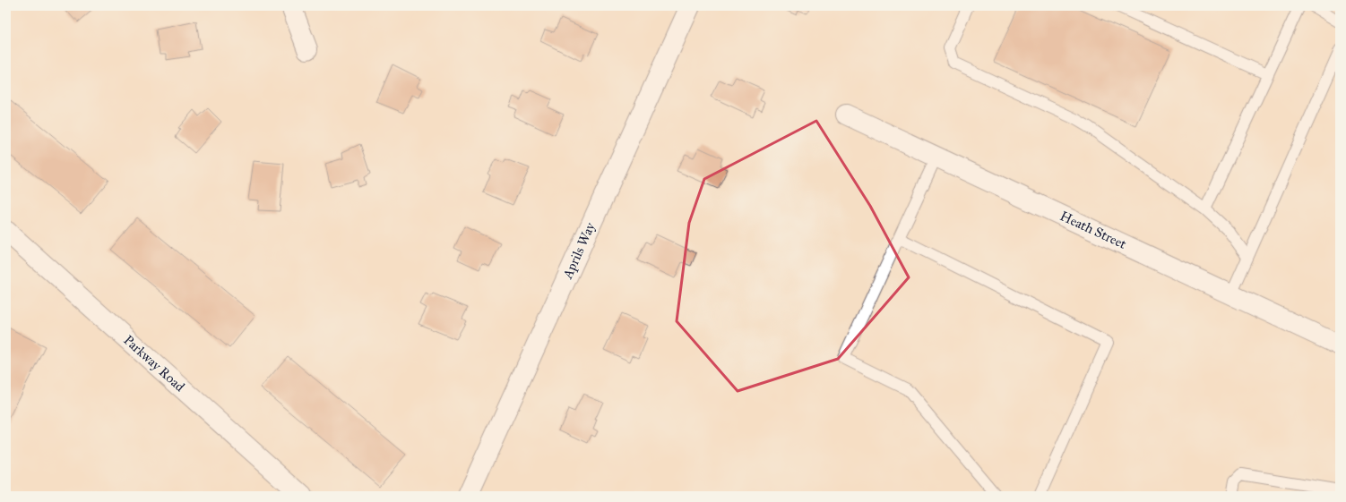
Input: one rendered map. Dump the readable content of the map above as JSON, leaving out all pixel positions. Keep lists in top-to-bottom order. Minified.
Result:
{"streets":{"street":["Heath Street","Aprils Way","Parkway Road"]}}
